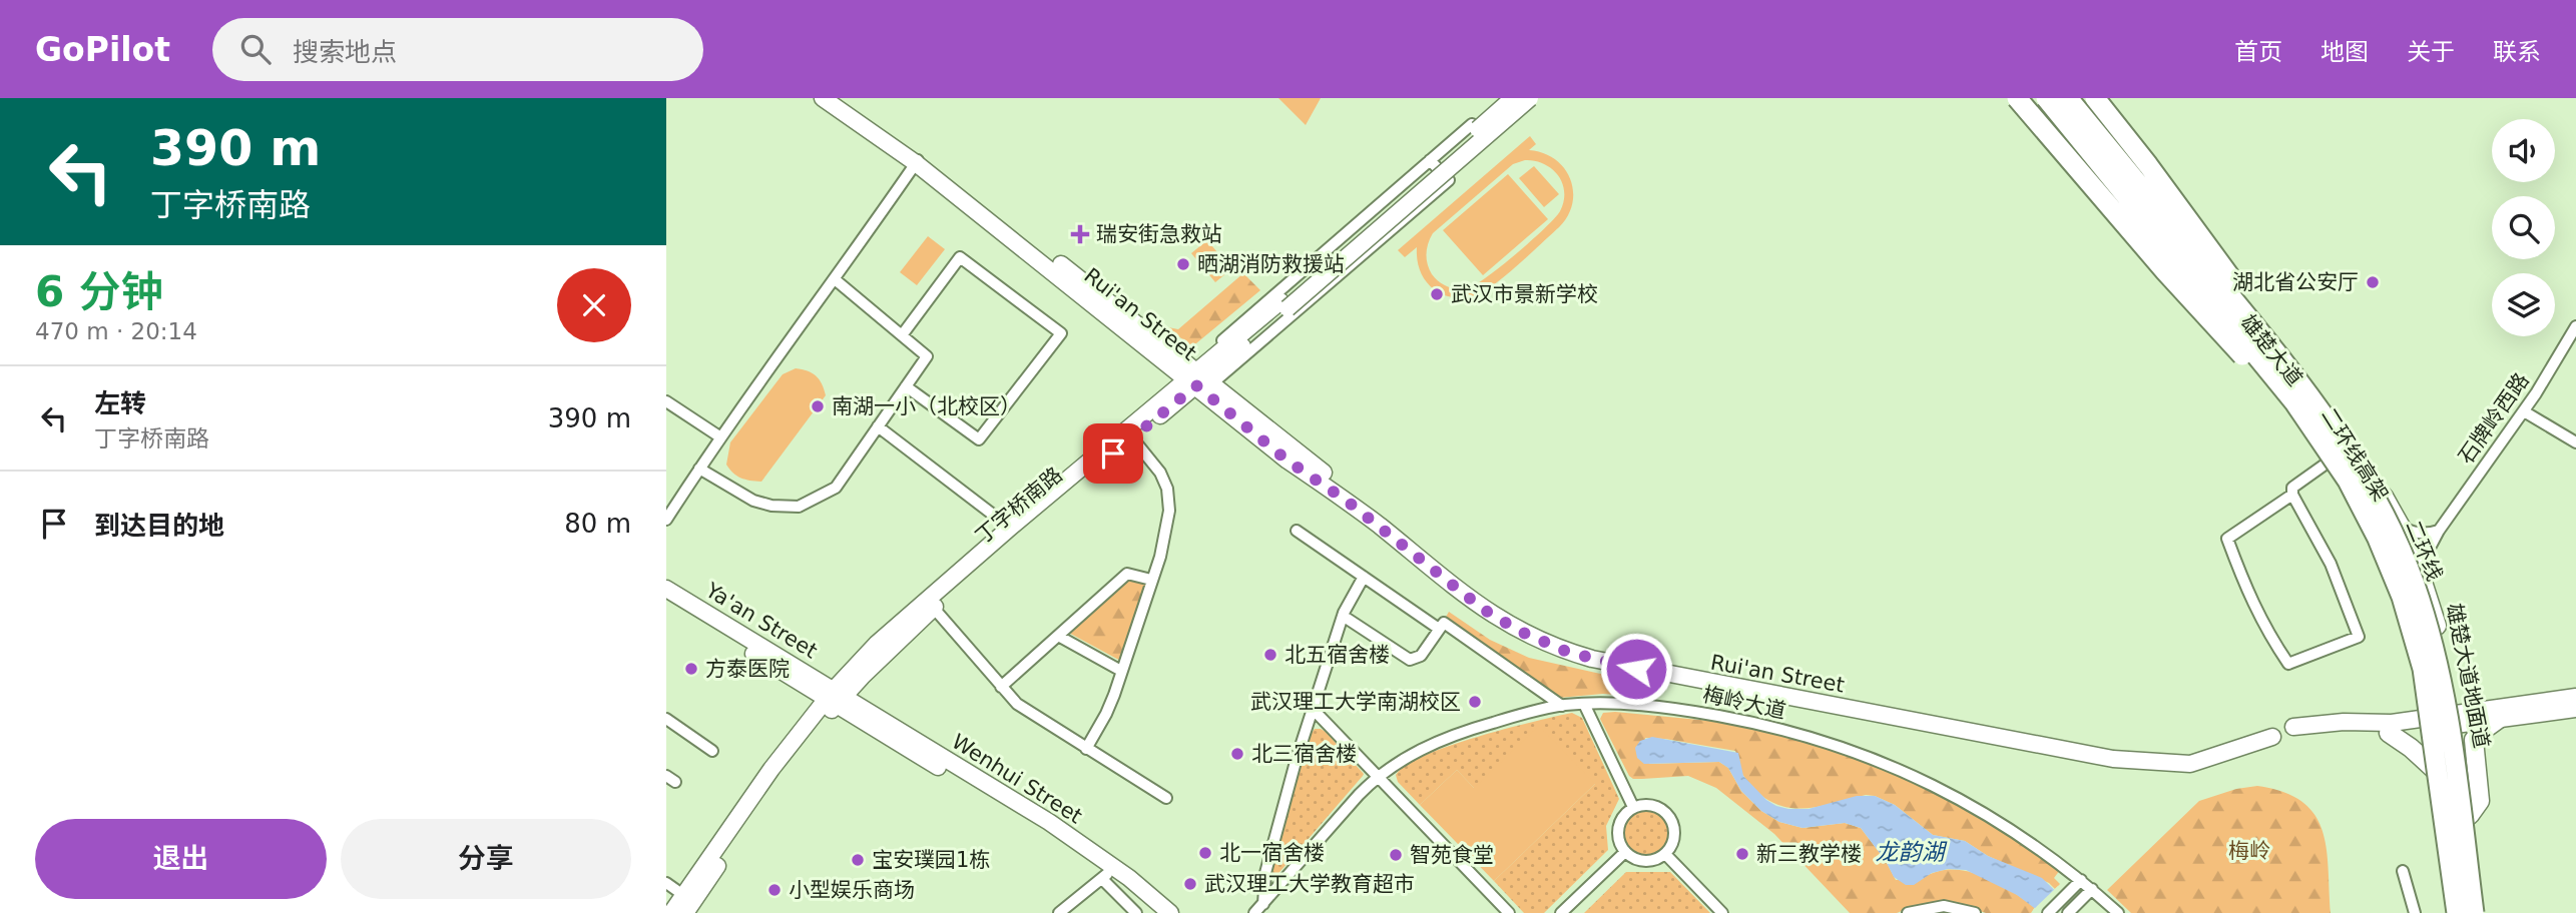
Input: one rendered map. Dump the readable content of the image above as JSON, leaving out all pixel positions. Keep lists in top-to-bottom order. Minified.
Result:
{"streets":{"highway":["二环线高架","二环线"],"main road":["Rui'an Street","雄楚大道","丁字桥南路","Ya'an Street","雄楚大道地面道","Wenhui Street"],"street":["石牌岭西路","梅岭大道"]},"crossings":[["Rui'an Street","丁字桥南路"],["雄楚大道","二环线高架"],["石牌岭西路","雄楚大道地面道"],["丁字桥南路","Ya'an Street"],["丁字桥南路","Wenhui Street"],["Ya'an Street","Wenhui Street"]],"water":["龙韵湖"],"parks":["梅岭"],"places":{"health":["瑞安街急救站"],"other":["晒湖消防救援站","湖北省公安厅","武汉市景新学校","南湖一小（北校区）","北五宿舍楼","方泰医院","武汉理工大学南湖校区","北三宿舍楼","北一宿舍楼","新三教学楼","智苑食堂","宝安璞园1栋","武汉理工大学教育超市","小型娱乐商场"]},"page":{"header":"GoPilot","search":"搜索地点","nav":["首页","地图","关于","联系"],"turn":["390 m","丁字桥南路"],"heading":["6 分钟","470 m · 20:14"],"list":[{"name":"左转","note":"丁字桥南路","value":"390 m"},{"name":"到达目的地","value":"80 m"}],"buttons":["退出","分享"]}}
